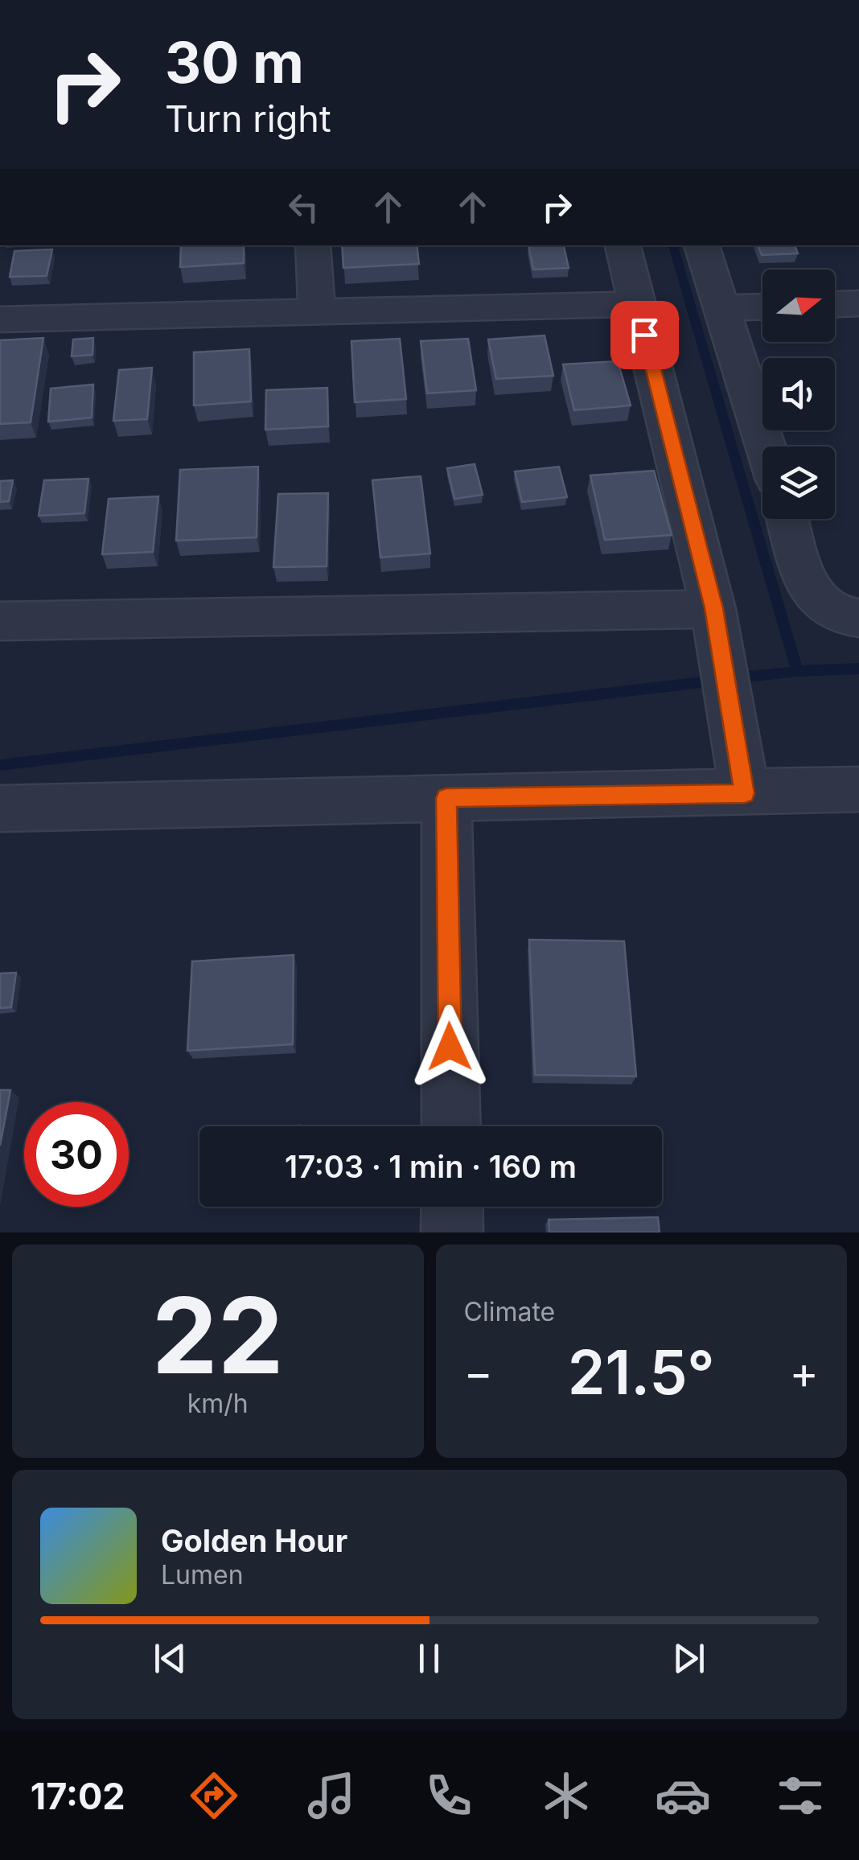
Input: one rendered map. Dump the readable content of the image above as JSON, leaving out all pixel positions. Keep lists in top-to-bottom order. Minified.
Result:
{"north":"right","page":{"turn":["30 m","Turn right"],"limit":"30","trip":"17:03 · 1 min · 160 m","tile":[["22","km/h"],"Climate"],"heat":["−","21.5°","+"],"song":["Golden Hour","Lumen"],"tabs":"17:02"}}
